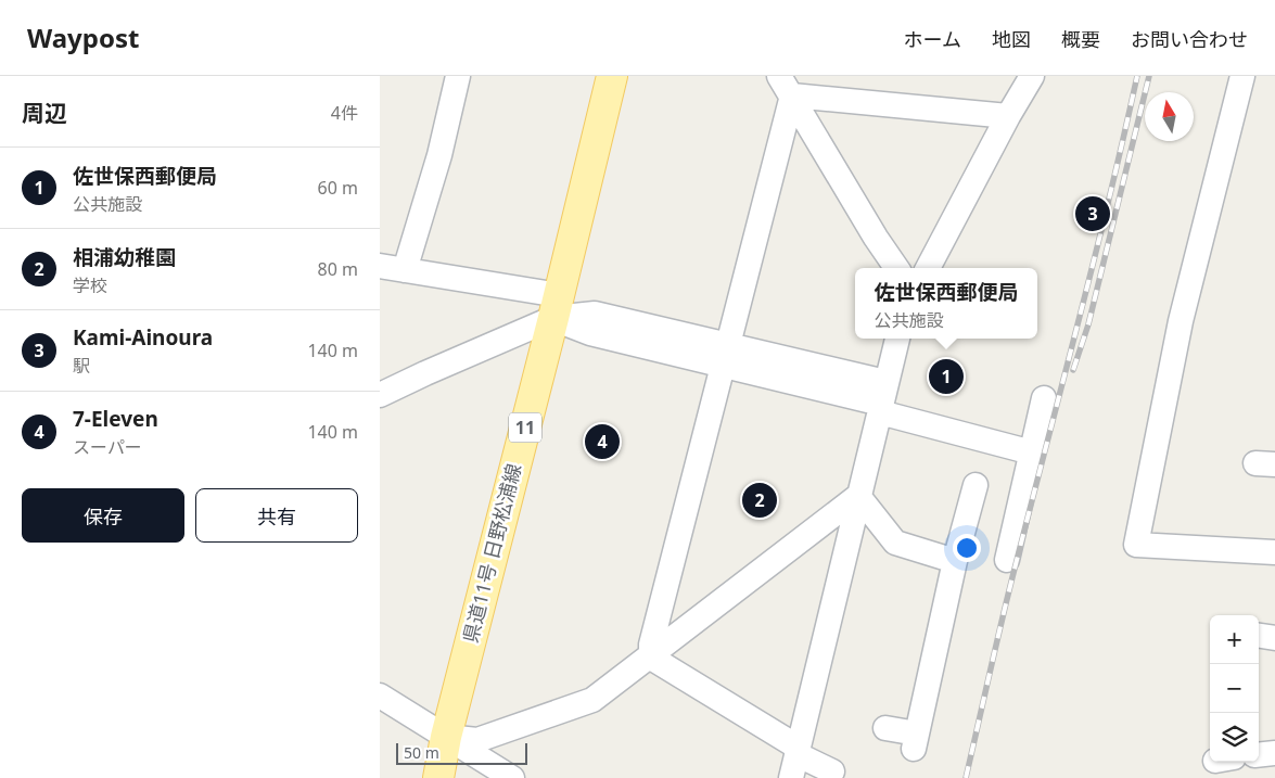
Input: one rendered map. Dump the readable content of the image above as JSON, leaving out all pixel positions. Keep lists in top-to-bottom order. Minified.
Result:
{"streets":{"main road":["11","県道11号 日野松浦線"]},"scale_bar":"50 m","north":"top","page":{"header":"Waypost","nav":["ホーム","地図","概要","お問い合わせ"],"heading":["周辺","4件"],"list":[{"mark":"1","name":"佐世保西郵便局","note":"公共施設","value":"60 m"},{"mark":"2","name":"相浦幼稚園","note":"学校","value":"80 m"},{"mark":"3","name":"Kami-Ainoura","note":"駅","value":"140 m"},{"mark":"4","name":"7-Eleven","note":"スーパー","value":"140 m"}],"pins":["3","1","4","2"],"popup":["佐世保西郵便局","公共施設"],"buttons":["保存","共有"],"map_buttons":["+","−"],"scale":"50 m"}}
